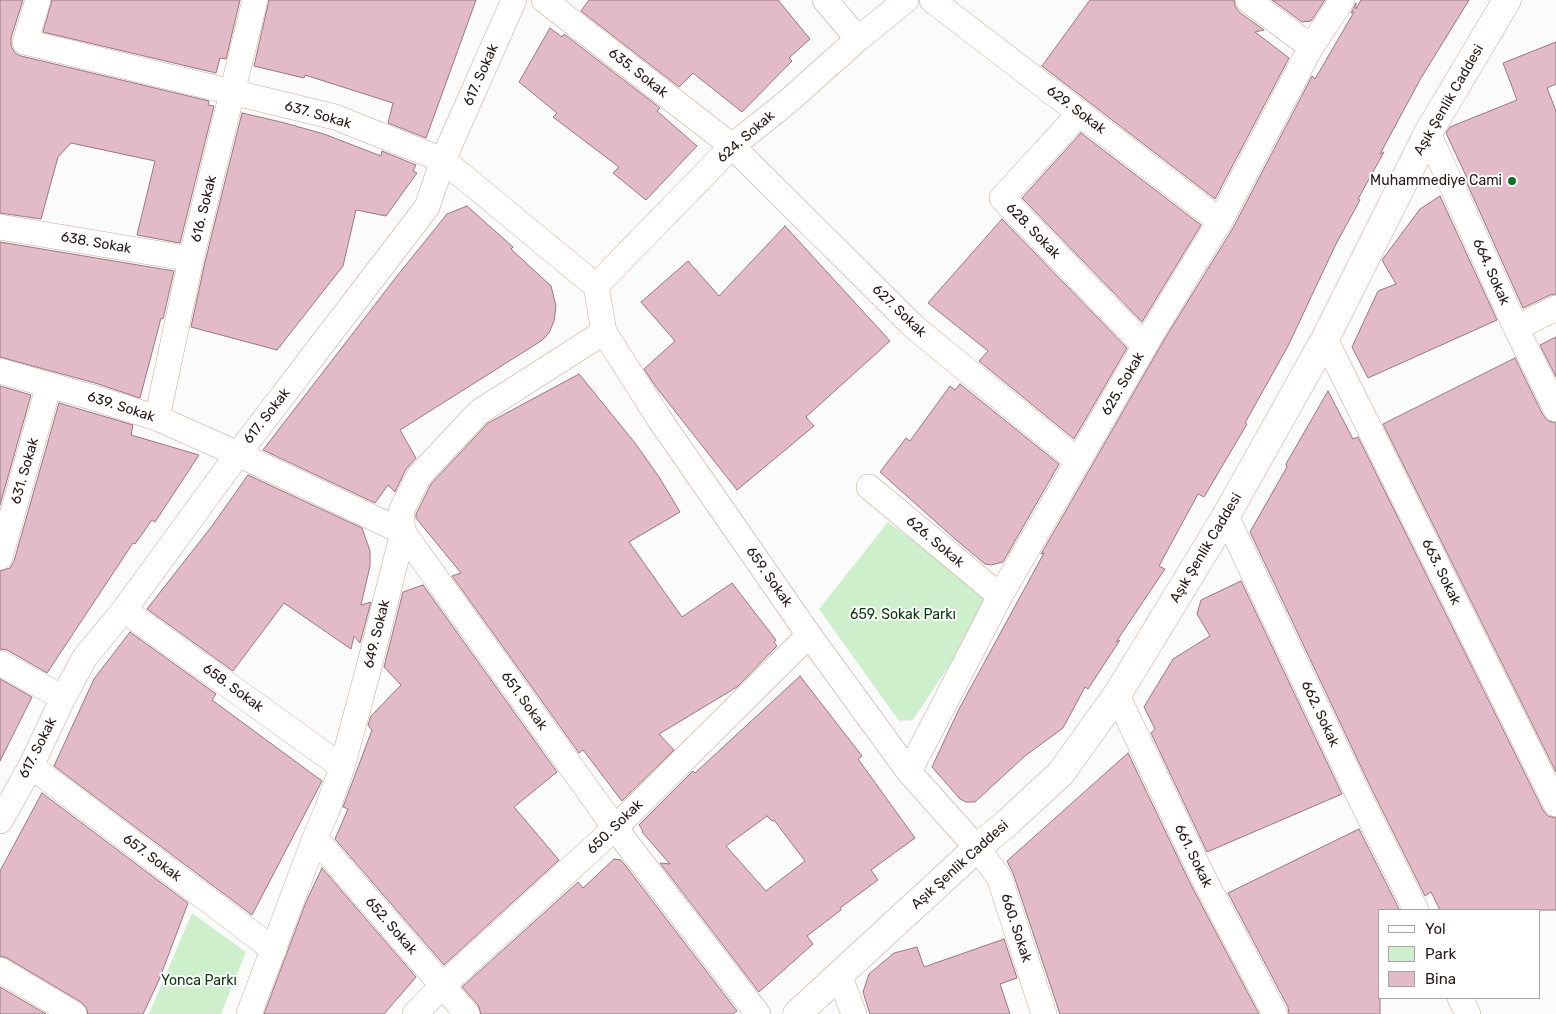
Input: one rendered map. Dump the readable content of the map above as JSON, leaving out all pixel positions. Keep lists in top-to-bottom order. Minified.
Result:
{"streets":{"street":["635. Sokak","617. Sokak","Aşık Şenlik Caddesi","629. Sokak","637. Sokak","624. Sokak","616. Sokak","628. Sokak","638. Sokak","664. Sokak","627. Sokak","625. Sokak","639. Sokak","631. Sokak","626. Sokak","663. Sokak","659. Sokak","649. Sokak","658. Sokak","651. Sokak","662. Sokak","650. Sokak","661. Sokak","657. Sokak","652. Sokak","660. Sokak"]},"crossings":[["635. Sokak","624. Sokak"],["635. Sokak","627. Sokak"],["617. Sokak","637. Sokak"],["617. Sokak","639. Sokak"],["617. Sokak","658. Sokak"],["617. Sokak","651. Sokak"],["617. Sokak","657. Sokak"],["Aşık Şenlik Caddesi","664. Sokak"],["Aşık Şenlik Caddesi","663. Sokak"],["Aşık Şenlik Caddesi","659. Sokak"],["Aşık Şenlik Caddesi","662. Sokak"],["Aşık Şenlik Caddesi","661. Sokak"],["Aşık Şenlik Caddesi","660. Sokak"],["629. Sokak","628. Sokak"],["629. Sokak","625. Sokak"],["637. Sokak","624. Sokak"],["637. Sokak","616. Sokak"],["637. Sokak","659. Sokak"],["624. Sokak","627. Sokak"],["624. Sokak","659. Sokak"],["616. Sokak","638. Sokak"],["616. Sokak","639. Sokak"],["628. Sokak","625. Sokak"],["627. Sokak","625. Sokak"],["625. Sokak","626. Sokak"],["625. Sokak","659. Sokak"],["639. Sokak","631. Sokak"],["639. Sokak","651. Sokak"],["659. Sokak","649. Sokak"],["659. Sokak","650. Sokak"],["659. Sokak","660. Sokak"],["649. Sokak","658. Sokak"],["649. Sokak","651. Sokak"],["649. Sokak","657. Sokak"],["649. Sokak","652. Sokak"],["651. Sokak","650. Sokak"],["650. Sokak","652. Sokak"]],"parks":["659. Sokak Parkı","Yonca Parkı"],"places":["Muhammediye Cami"],"legend":["Yol","Park","Bina"]}
